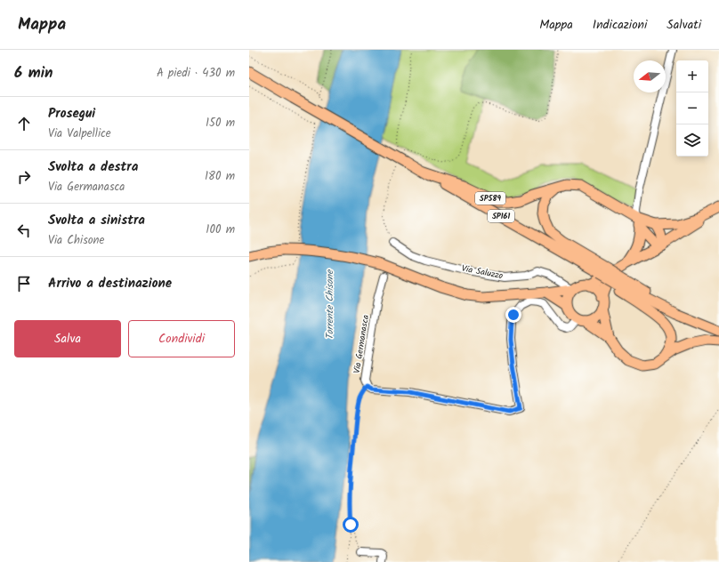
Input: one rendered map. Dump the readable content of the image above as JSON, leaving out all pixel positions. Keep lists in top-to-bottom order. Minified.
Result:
{"streets":{"main road":["SP589","SP161"],"street":["Via Saluzzo","Via Germanasca"]},"crossings":[["SP589","SP161"],["SP589","Via Saluzzo"]],"water":["Torrente Chisone"],"north":"left","page":{"header":"Mappa","nav":["Mappa","Indicazioni","Salvati"],"heading":["6 min","A piedi · 430 m"],"map_buttons":["+","−"],"list":[["Prosegui","Via Valpellice","150 m"],["Svolta a destra","Via Germanasca","180 m"],["Svolta a sinistra","Via Chisone","100 m"],"Arrivo a destinazione"],"buttons":["Salva","Condividi"]}}
